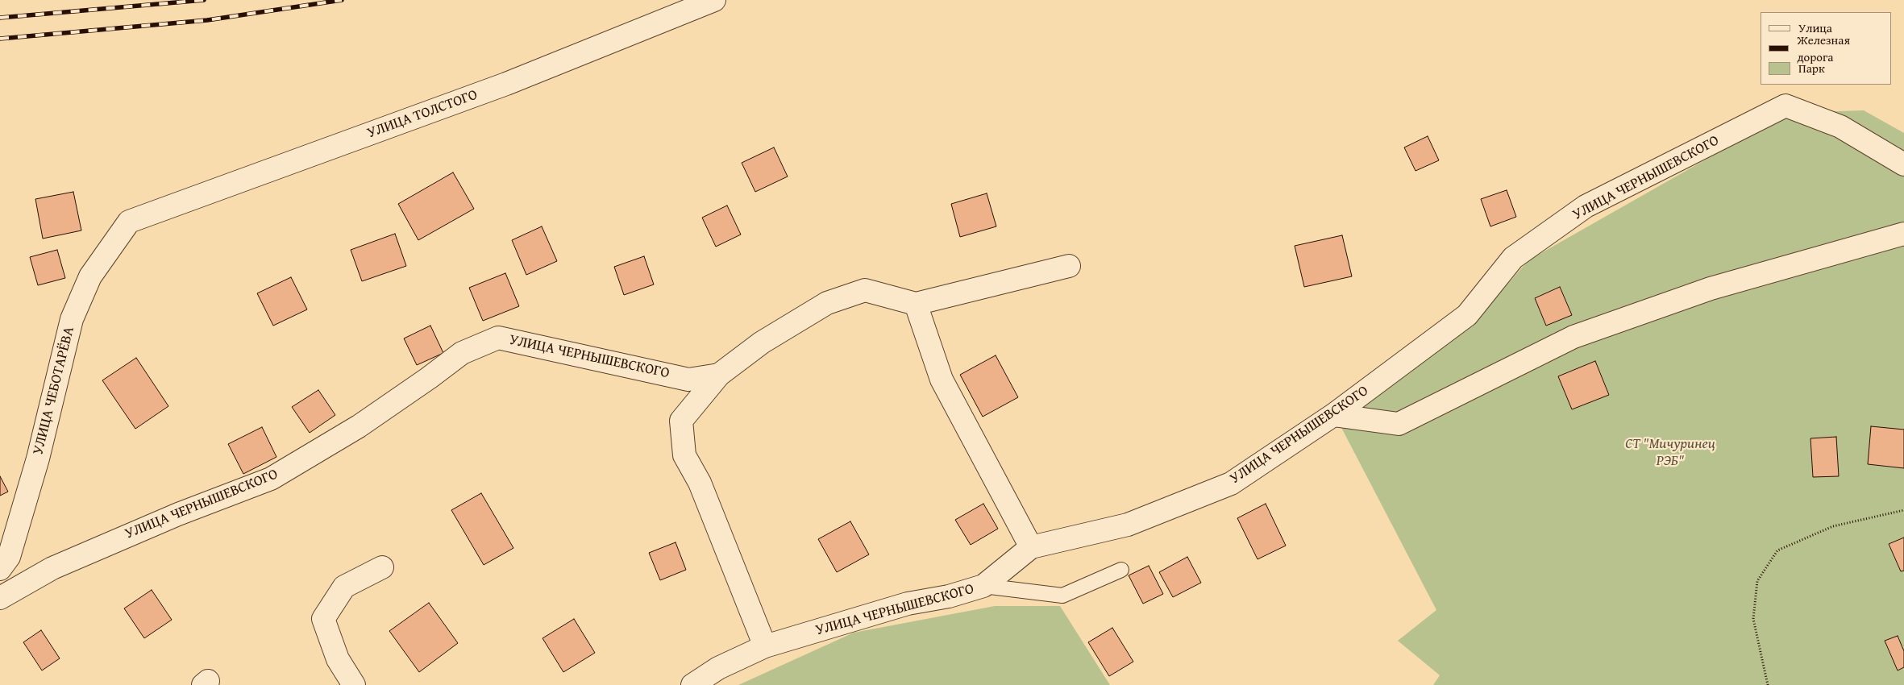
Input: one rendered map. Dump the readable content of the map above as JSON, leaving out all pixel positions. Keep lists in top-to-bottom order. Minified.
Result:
{"streets":{"street":["УЛИЦА ТОЛСТОГО","УЛИЦА ЧЕРНЫШЕВСКОГО","УЛИЦА ЧЕБОТАРЁВА"]},"crossings":[["УЛИЦА ТОЛСТОГО","УЛИЦА ЧЕБОТАРЁВА"]],"parks":["СТ \"Мичуринец РЭБ\""],"legend":["Улица","Железная дорога","Парк"]}
